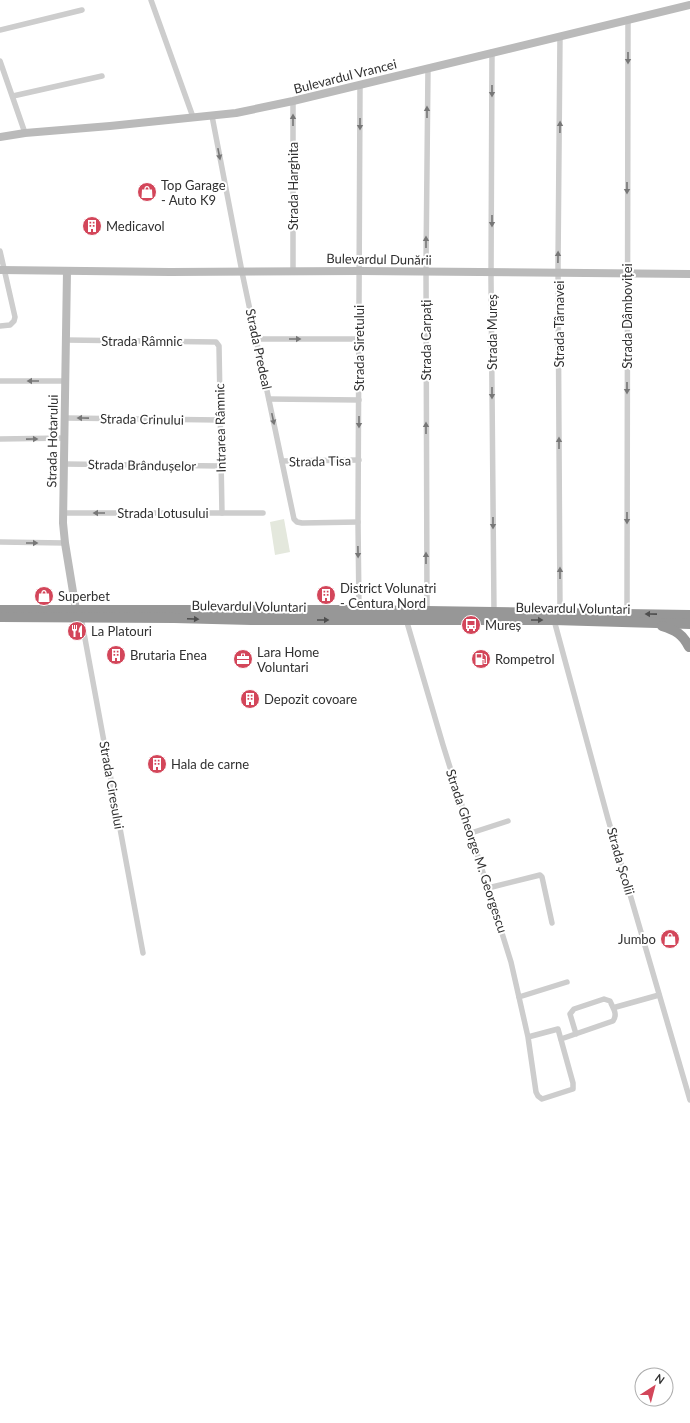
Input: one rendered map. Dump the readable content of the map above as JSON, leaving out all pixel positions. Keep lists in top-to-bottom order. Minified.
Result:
{"streets":{"highway":["Bulevardul Voluntari"],"street":["Bulevardul Vrancei","Strada Harghita","Bulevardul Dunării","Strada Dâmboviței","Strada Târnavei","Strada Mureș","Strada Carpați","Strada Râmnic","Strada Siretului","Strada Predeal","Strada Crinului","Intrarea Râmnic","Strada Hotarului","Strada Tisa","Strada Brândușelor","Strada Lotusului","Strada Ciresului","Strada Gheorge M. Georgescu","Strada Școlii"]},"crossings":[["Bulevardul Vrancei","Strada Harghita"],["Bulevardul Vrancei","Strada Dâmboviței"],["Bulevardul Vrancei","Strada Târnavei"],["Bulevardul Vrancei","Strada Mureș"],["Bulevardul Vrancei","Strada Carpați"],["Bulevardul Vrancei","Strada Siretului"],["Bulevardul Vrancei","Strada Predeal"],["Strada Harghita","Bulevardul Dunării"],["Bulevardul Dunării","Strada Dâmboviței"],["Bulevardul Dunării","Strada Târnavei"],["Bulevardul Dunării","Strada Mureș"],["Bulevardul Dunării","Strada Carpați"],["Bulevardul Dunării","Strada Siretului"],["Bulevardul Dunării","Strada Predeal"],["Bulevardul Dunării","Strada Hotarului"],["Strada Dâmboviței","Bulevardul Voluntari"],["Strada Târnavei","Bulevardul Voluntari"],["Strada Târnavei","Strada Școlii"],["Strada Mureș","Bulevardul Voluntari"],["Strada Carpați","Bulevardul Voluntari"],["Strada Râmnic","Intrarea Râmnic"],["Strada Râmnic","Strada Hotarului"],["Strada Siretului","Strada Predeal"],["Strada Siretului","Strada Tisa"],["Strada Siretului","Bulevardul Voluntari"],["Strada Predeal","Strada Tisa"],["Strada Crinului","Intrarea Râmnic"],["Strada Crinului","Strada Hotarului"],["Intrarea Râmnic","Strada Brândușelor"],["Intrarea Râmnic","Strada Lotusului"],["Strada Hotarului","Strada Brândușelor"],["Strada Hotarului","Strada Lotusului"],["Strada Hotarului","Bulevardul Voluntari"],["Strada Hotarului","Strada Ciresului"],["Bulevardul Voluntari","Strada Ciresului"],["Bulevardul Voluntari","Strada Gheorge M. Georgescu"],["Bulevardul Voluntari","Strada Școlii"]],"one_way":["Strada Harghita","Strada Dâmboviței","Strada Târnavei","Strada Mureș","Strada Carpați","Strada Siretului","Strada Predeal","Strada Crinului","Strada Lotusului"],"places":{"shop":["Top Garage - Auto K9","Superbet","Jumbo"],"building":["Medicavol","District Volunatri - Centura Nord","Brutaria Enea","Depozit covoare","Hala de carne"],"bus stop":["Mureș"],"restaurant":["La Platouri"],"office":["Lara Home Voluntari"],"fuel station":["Rompetrol"]},"north":"top right"}
